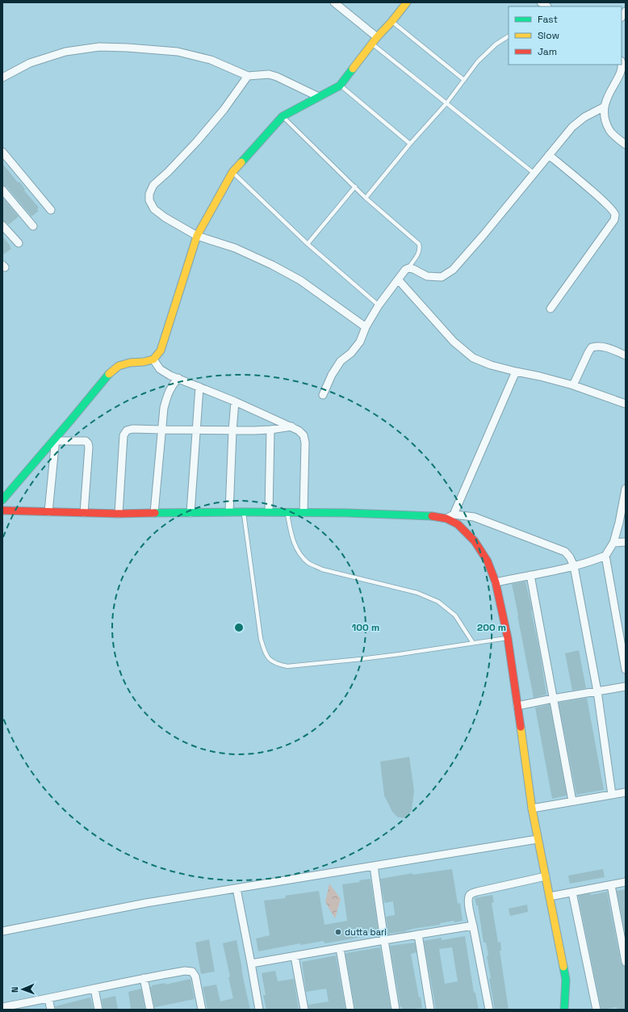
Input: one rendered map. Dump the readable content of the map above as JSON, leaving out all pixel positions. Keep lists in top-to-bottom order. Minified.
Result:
{"places":["dutta bari"],"legend":["Fast","Slow","Jam"],"north":"left","rings":["100 m","200 m"]}
